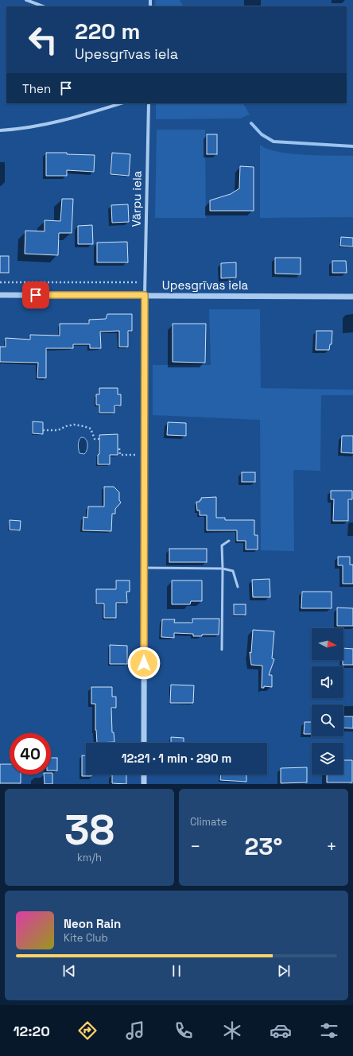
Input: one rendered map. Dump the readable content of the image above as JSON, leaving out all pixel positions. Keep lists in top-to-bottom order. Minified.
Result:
{"streets":{"street":["Vārpu iela","Upesgrīvas iela"]},"crossings":[["Vārpu iela","Upesgrīvas iela"]],"north":"right","page":{"turn":["220 m","Upesgrīvas iela"],"then":"Then","limit":"40","trip":"12:21 · 1 min · 290 m","tile":[["38","km/h"],"Climate"],"heat":["−","23°","+"],"song":["Neon Rain","Kite Club"],"tabs":"12:20"}}
